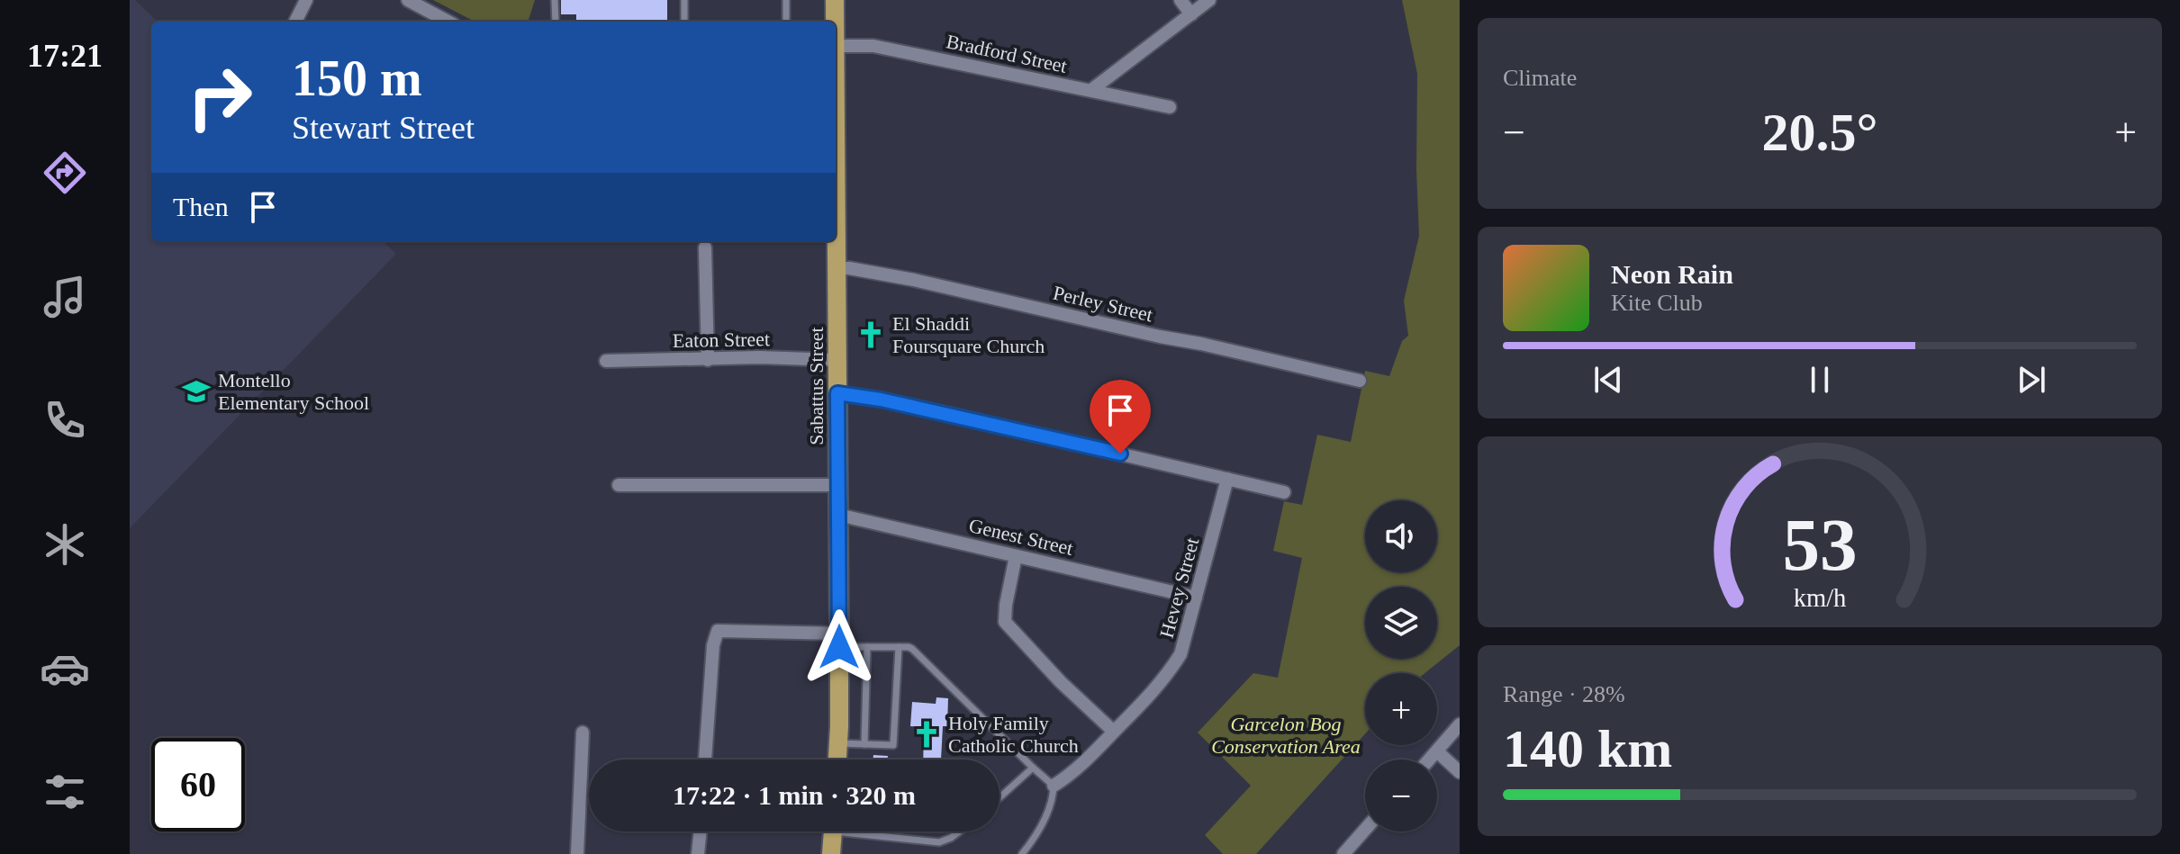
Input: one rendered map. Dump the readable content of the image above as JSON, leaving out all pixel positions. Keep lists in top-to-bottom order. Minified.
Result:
{"streets":{"main road":["Sabattus Street"],"street":["Bradford Street","Perley Street","Eaton Street","Genest Street","Hevey Street"]},"crossings":[["Perley Street","Sabattus Street"],["Eaton Street","Sabattus Street"],["Sabattus Street","Genest Street"],["Genest Street","Hevey Street"]],"parks":["Garcelon Bog Conservation Area"],"places":{"church":["El Shaddi Foursquare Church","Holy Family Catholic Church"],"school or university":["Montello Elementary School"]},"page":{"tabs":"17:21","tile":["Climate",["Range · 28%","140 km"]],"turn":["150 m","Stewart Street"],"heat":["−","20.5°","+"],"then":"Then","song":["Neon Rain","Kite Club"],"map_buttons":["+","−"],"limit":"60","trip":"17:22 · 1 min · 320 m","gauge":["53","km/h"]}}
